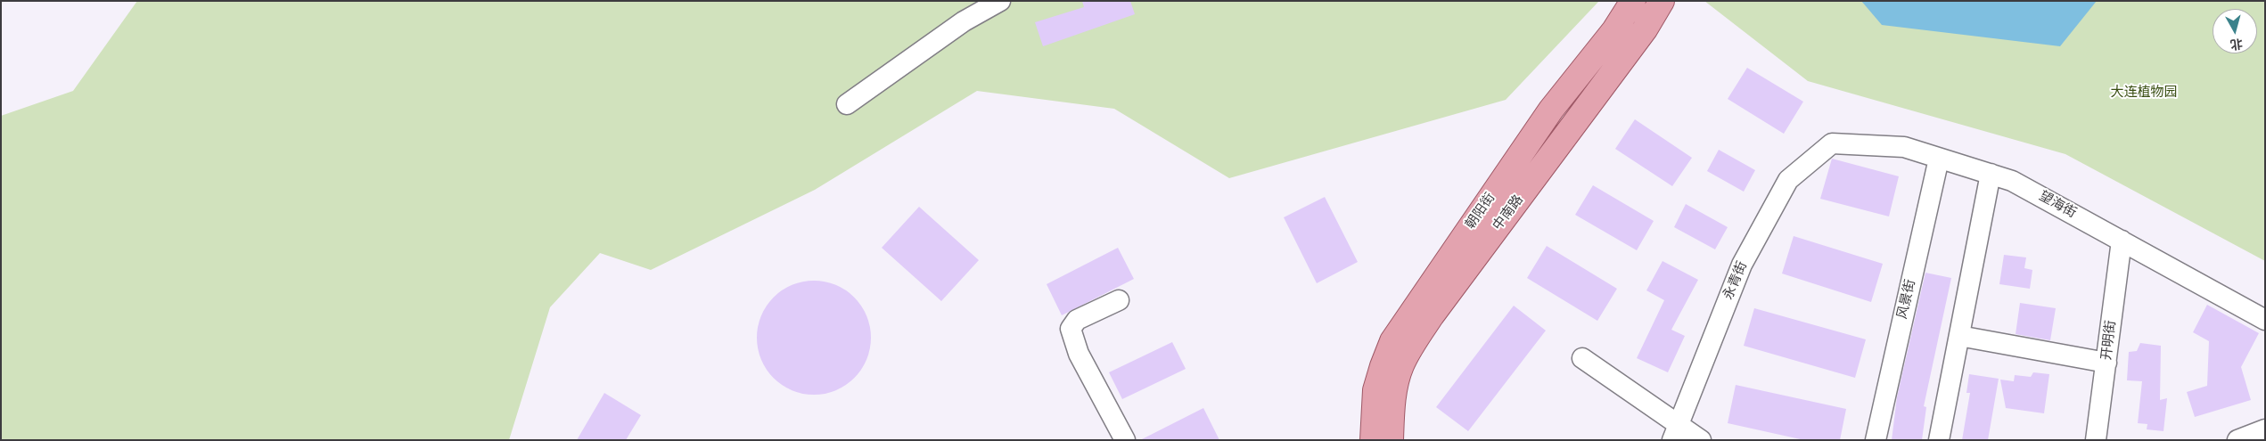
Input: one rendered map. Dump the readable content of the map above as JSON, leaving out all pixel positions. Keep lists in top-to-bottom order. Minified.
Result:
{"streets":{"main road":["朝阳街","中南路"],"street":["望海街","永青街","风景街","开明街"]},"crossings":[["望海街","永青街"],["望海街","风景街"],["望海街","开明街"]],"parks":["大连植物园"],"north":"bottom"}
